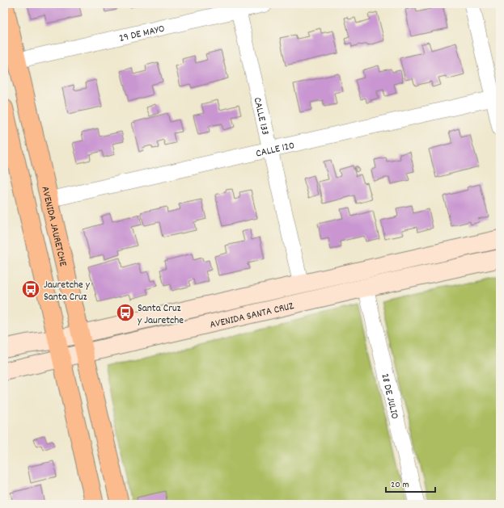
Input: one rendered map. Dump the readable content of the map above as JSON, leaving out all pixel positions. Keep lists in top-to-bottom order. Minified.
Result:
{"streets":{"main road":["AVENIDA JAURETCHE","AVENIDA SANTA CRUZ"],"street":["29 DE MAYO","CALLE 133","CALLE 120","28 DE JULIO"]},"crossings":[["29 DE MAYO","CALLE 133"],["29 DE MAYO","AVENIDA JAURETCHE"],["CALLE 133","CALLE 120"],["CALLE 133","AVENIDA SANTA CRUZ"],["CALLE 120","AVENIDA JAURETCHE"],["AVENIDA JAURETCHE","AVENIDA SANTA CRUZ"],["AVENIDA SANTA CRUZ","28 DE JULIO"]],"places":{"bus stop":["Jauretche y Santa Cruz","Santa Cruz y Jauretche"]},"scale_bar":"20 m"}
